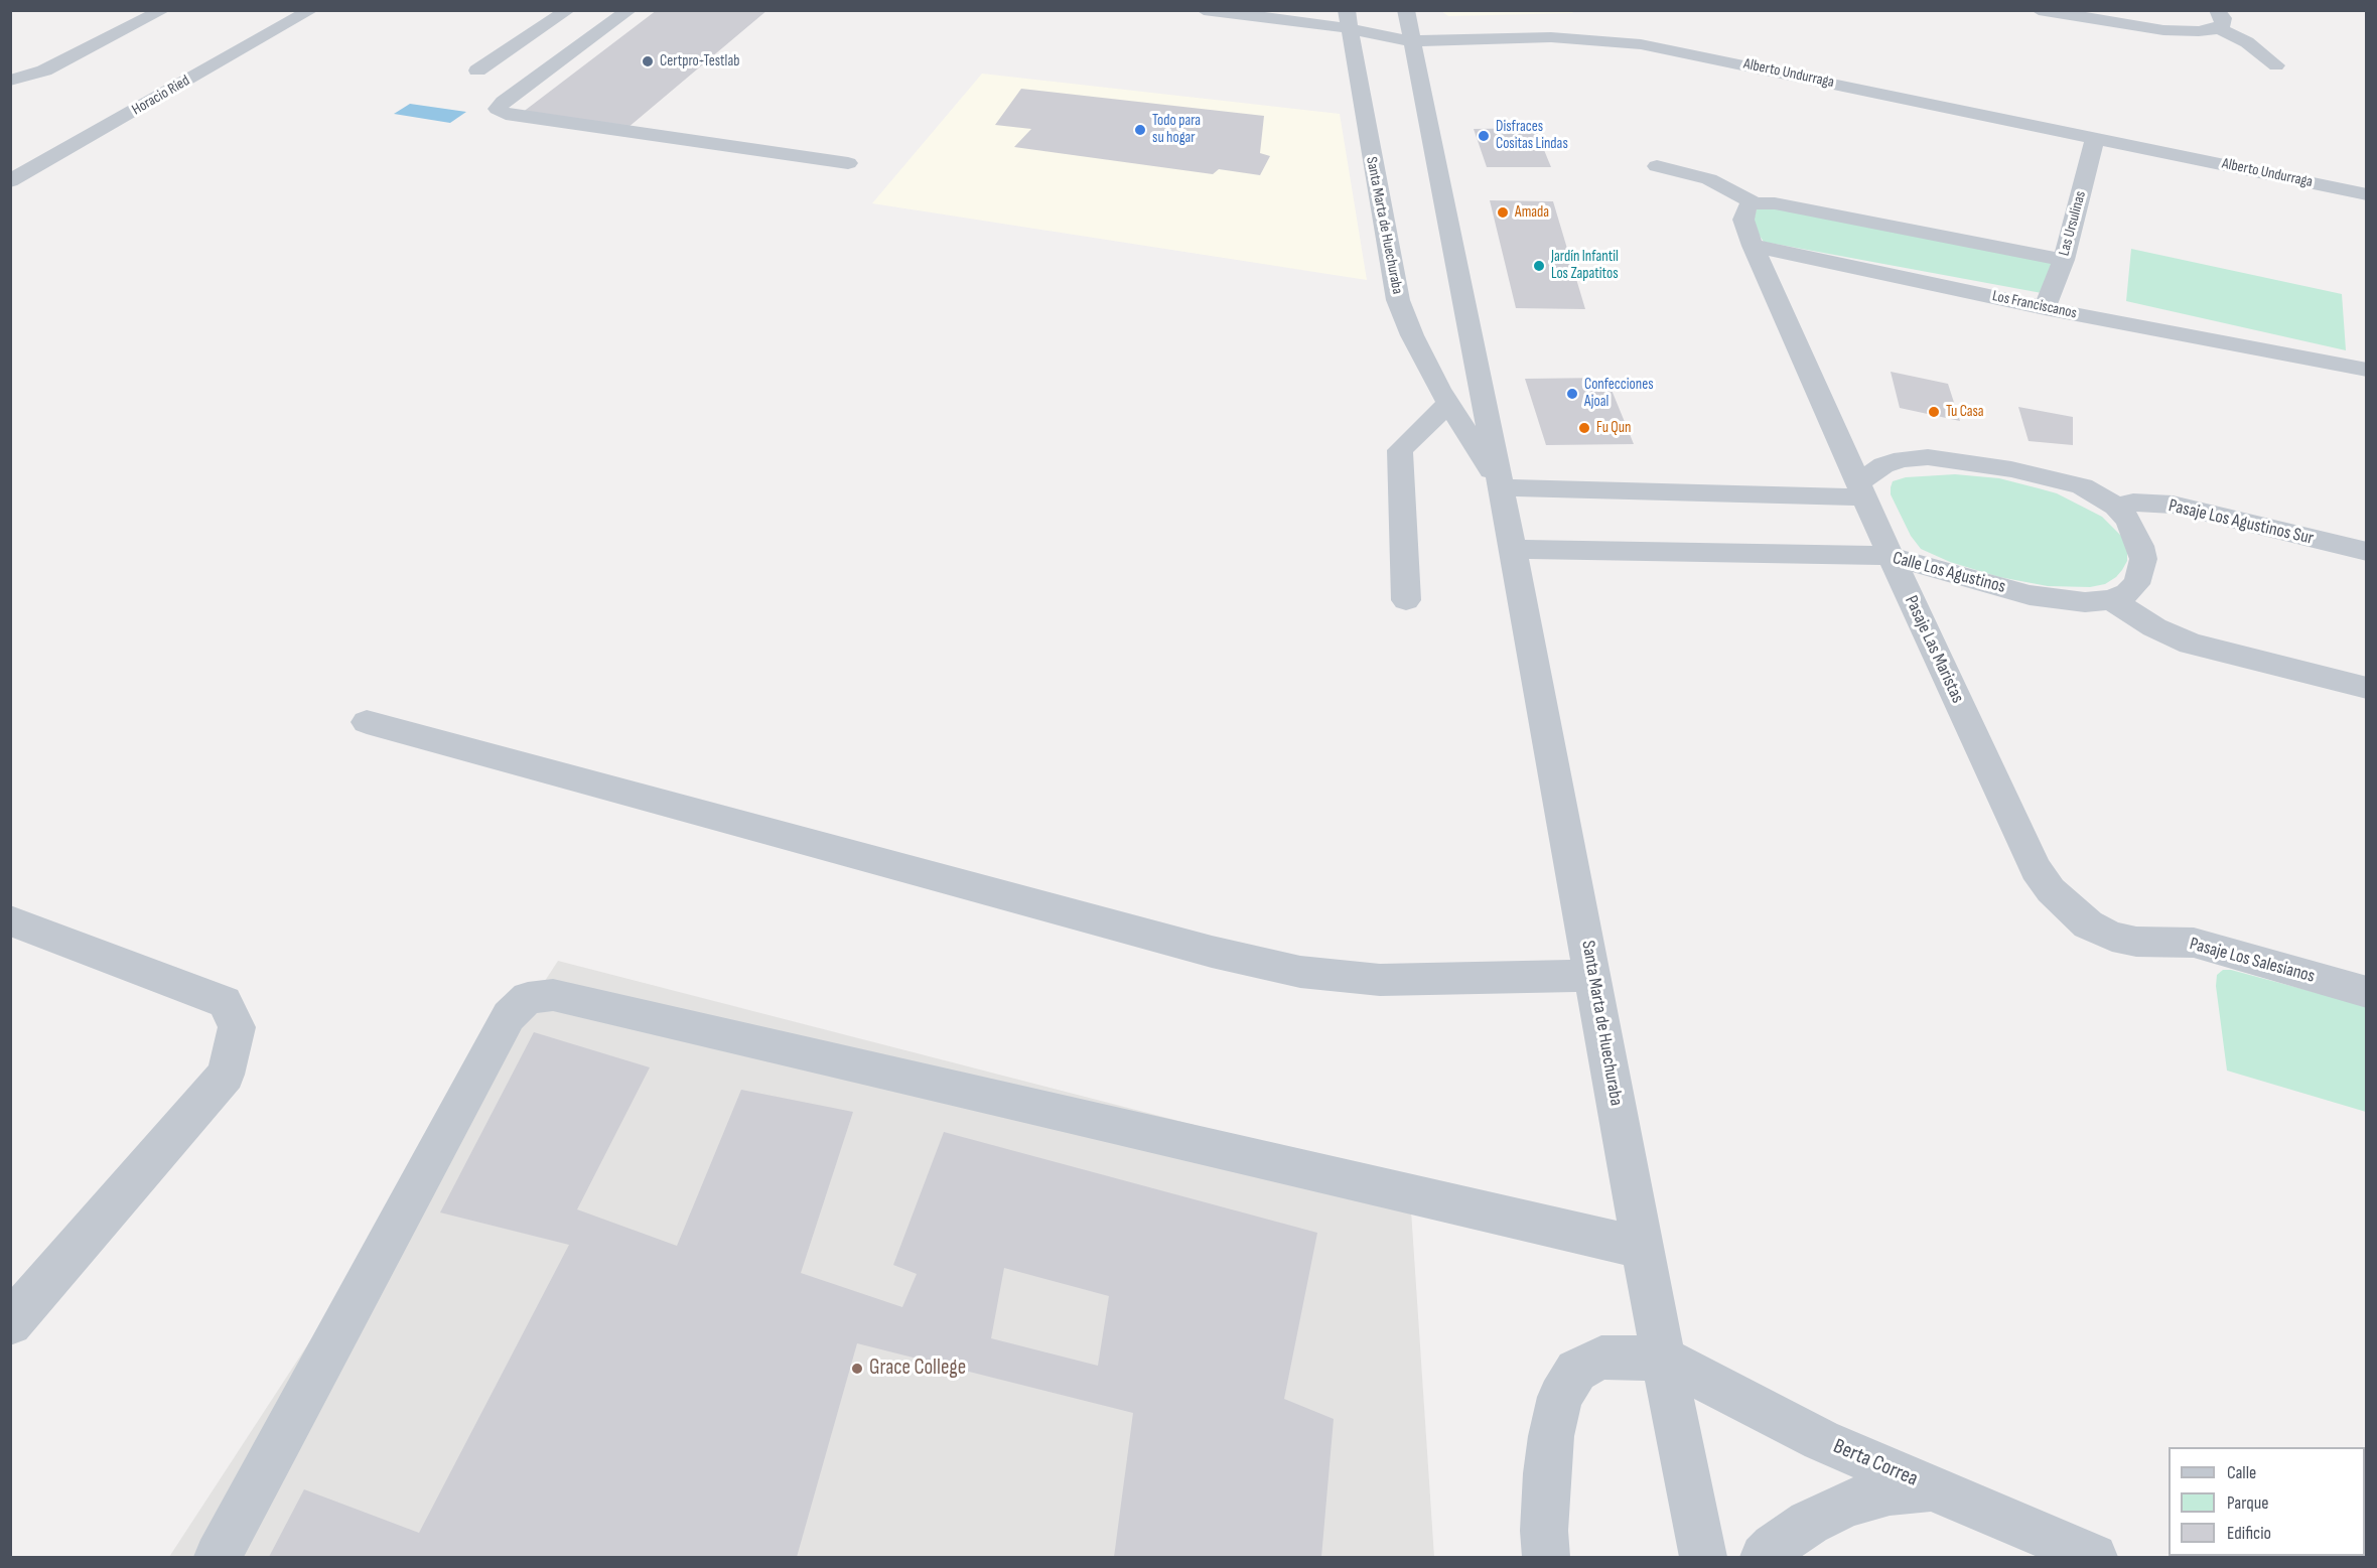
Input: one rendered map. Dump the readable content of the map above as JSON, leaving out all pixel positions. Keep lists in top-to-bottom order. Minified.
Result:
{"streets":{"street":["Alberto Undurraga","Horacio Ried","Las Ursulinas","Santa Marta de Huechuraba","Los Franciscanos","Pasaje Los Agustinos Sur","Calle Los Agustinos","Pasaje Las Maristas","Pasaje Los Salesianos","Berta Correa"]},"crossings":[["Alberto Undurraga","Las Ursulinas"],["Alberto Undurraga","Santa Marta de Huechuraba"],["Las Ursulinas","Los Franciscanos"],["Santa Marta de Huechuraba","Calle Los Agustinos"],["Santa Marta de Huechuraba","Berta Correa"],["Los Franciscanos","Pasaje Las Maristas"],["Calle Los Agustinos","Pasaje Las Maristas"],["Pasaje Las Maristas","Pasaje Los Salesianos"]],"places":["Certpro-Testlab","Todo para su hogar","Disfraces Cositas Lindas","Amada","Jardín Infantil Los Zapatitos","Confecciones Ajoal","Tu Casa","Fu Qun","Grace College"],"legend":["Calle","Parque","Edificio"]}
